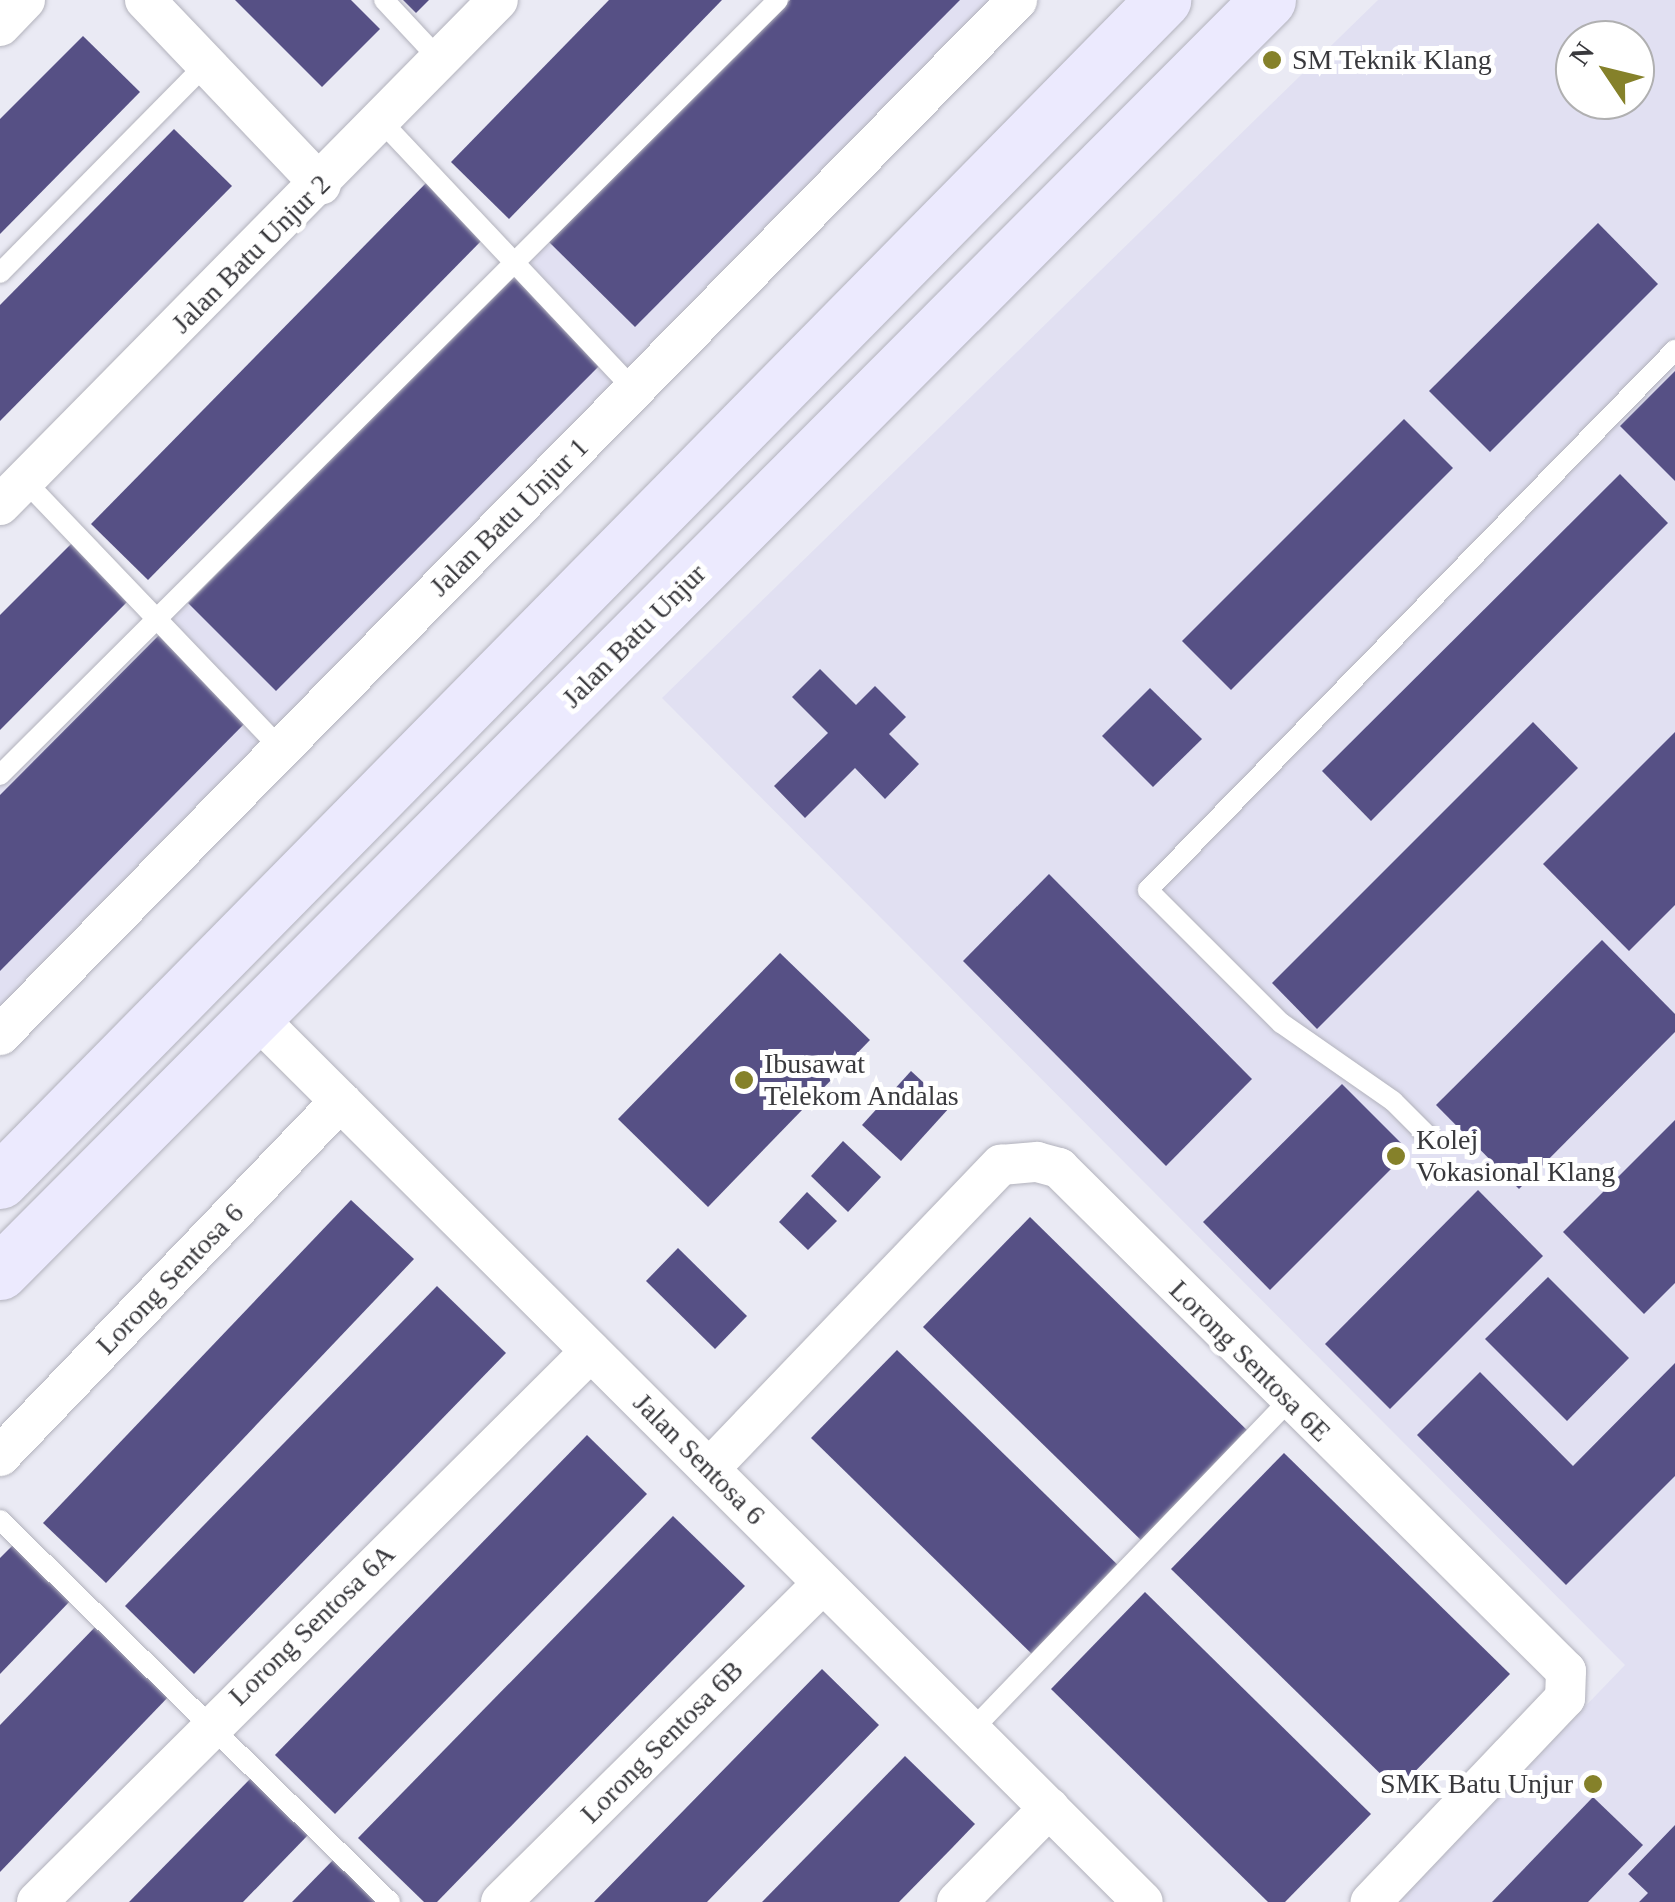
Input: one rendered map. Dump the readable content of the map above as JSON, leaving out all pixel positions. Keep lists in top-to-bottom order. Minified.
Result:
{"streets":{"main road":["Jalan Batu Unjur"],"street":["Jalan Batu Unjur 2","Jalan Batu Unjur 1","Lorong Sentosa 6","Lorong Sentosa 6E","Jalan Sentosa 6","Lorong Sentosa 6A","Lorong Sentosa 6B"]},"crossings":[["Jalan Batu Unjur","Jalan Sentosa 6"],["Lorong Sentosa 6","Jalan Sentosa 6"],["Lorong Sentosa 6E","Jalan Sentosa 6"],["Jalan Sentosa 6","Lorong Sentosa 6A"],["Jalan Sentosa 6","Lorong Sentosa 6B"]],"places":["SM Teknik Klang","Ibusawat Telekom Andalas","Kolej Vokasional Klang","SMK Batu Unjur"],"north":"top left"}
